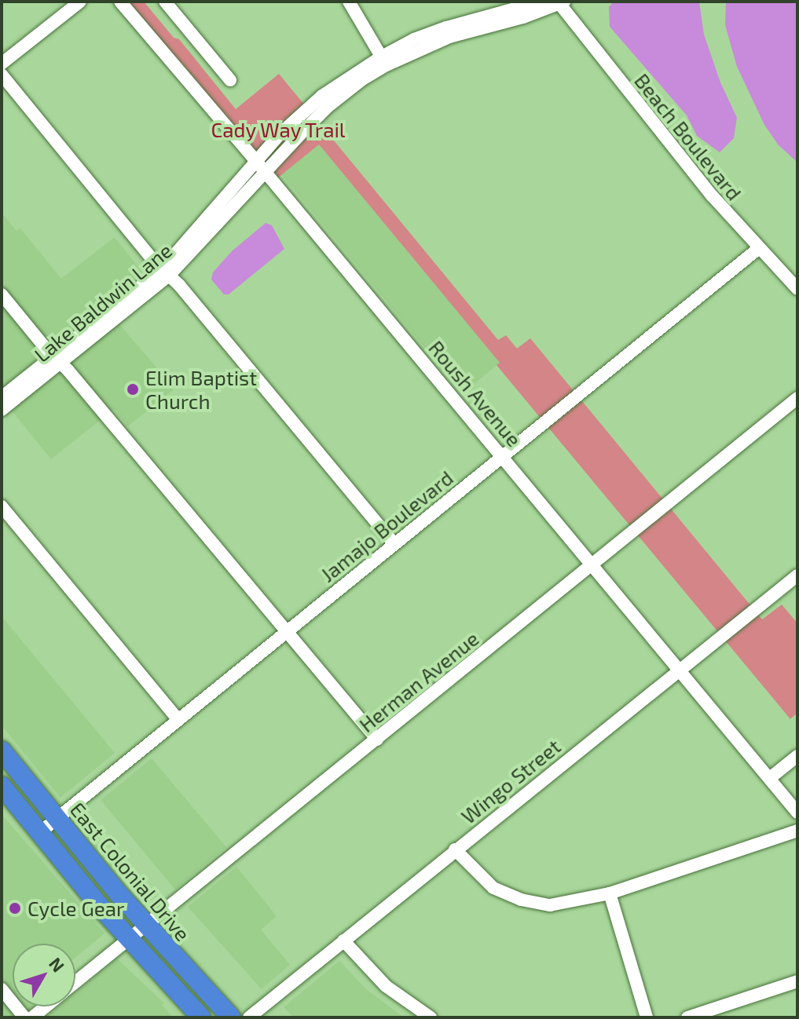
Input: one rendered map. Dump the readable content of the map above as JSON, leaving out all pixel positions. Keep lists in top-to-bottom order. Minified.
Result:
{"streets":{"highway":["East Colonial Drive"],"street":["Beach Boulevard","Lake Baldwin Lane","Roush Avenue","Jamajo Boulevard","Herman Avenue","Wingo Street"]},"crossings":[["Beach Boulevard","Lake Baldwin Lane"],["Beach Boulevard","Jamajo Boulevard"],["Lake Baldwin Lane","Roush Avenue"],["Roush Avenue","Jamajo Boulevard"],["Roush Avenue","Herman Avenue"],["Roush Avenue","Wingo Street"],["Jamajo Boulevard","East Colonial Drive"],["Herman Avenue","East Colonial Drive"]],"parks":["Cady Way Trail"],"places":["Elim Baptist Church","Cycle Gear"],"north":"top right"}
